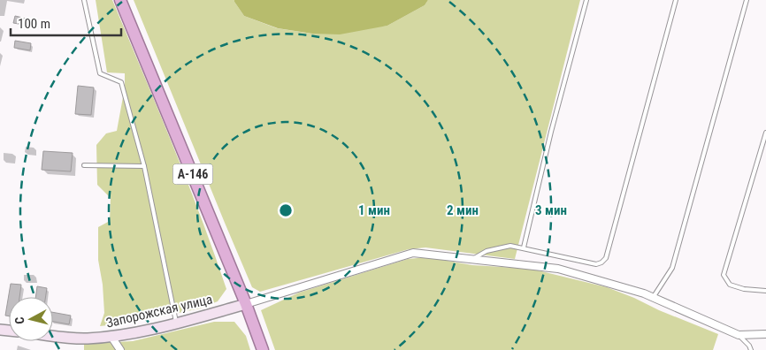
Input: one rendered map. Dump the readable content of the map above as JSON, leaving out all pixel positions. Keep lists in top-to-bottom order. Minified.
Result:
{"streets":{"highway":["А-146"],"main road":["Запорожская улица"]},"crossings":[["А-146","Запорожская улица"]],"scale_bar":"100 m","north":"left","rings":["1 мин","2 мин","3 мин"]}
